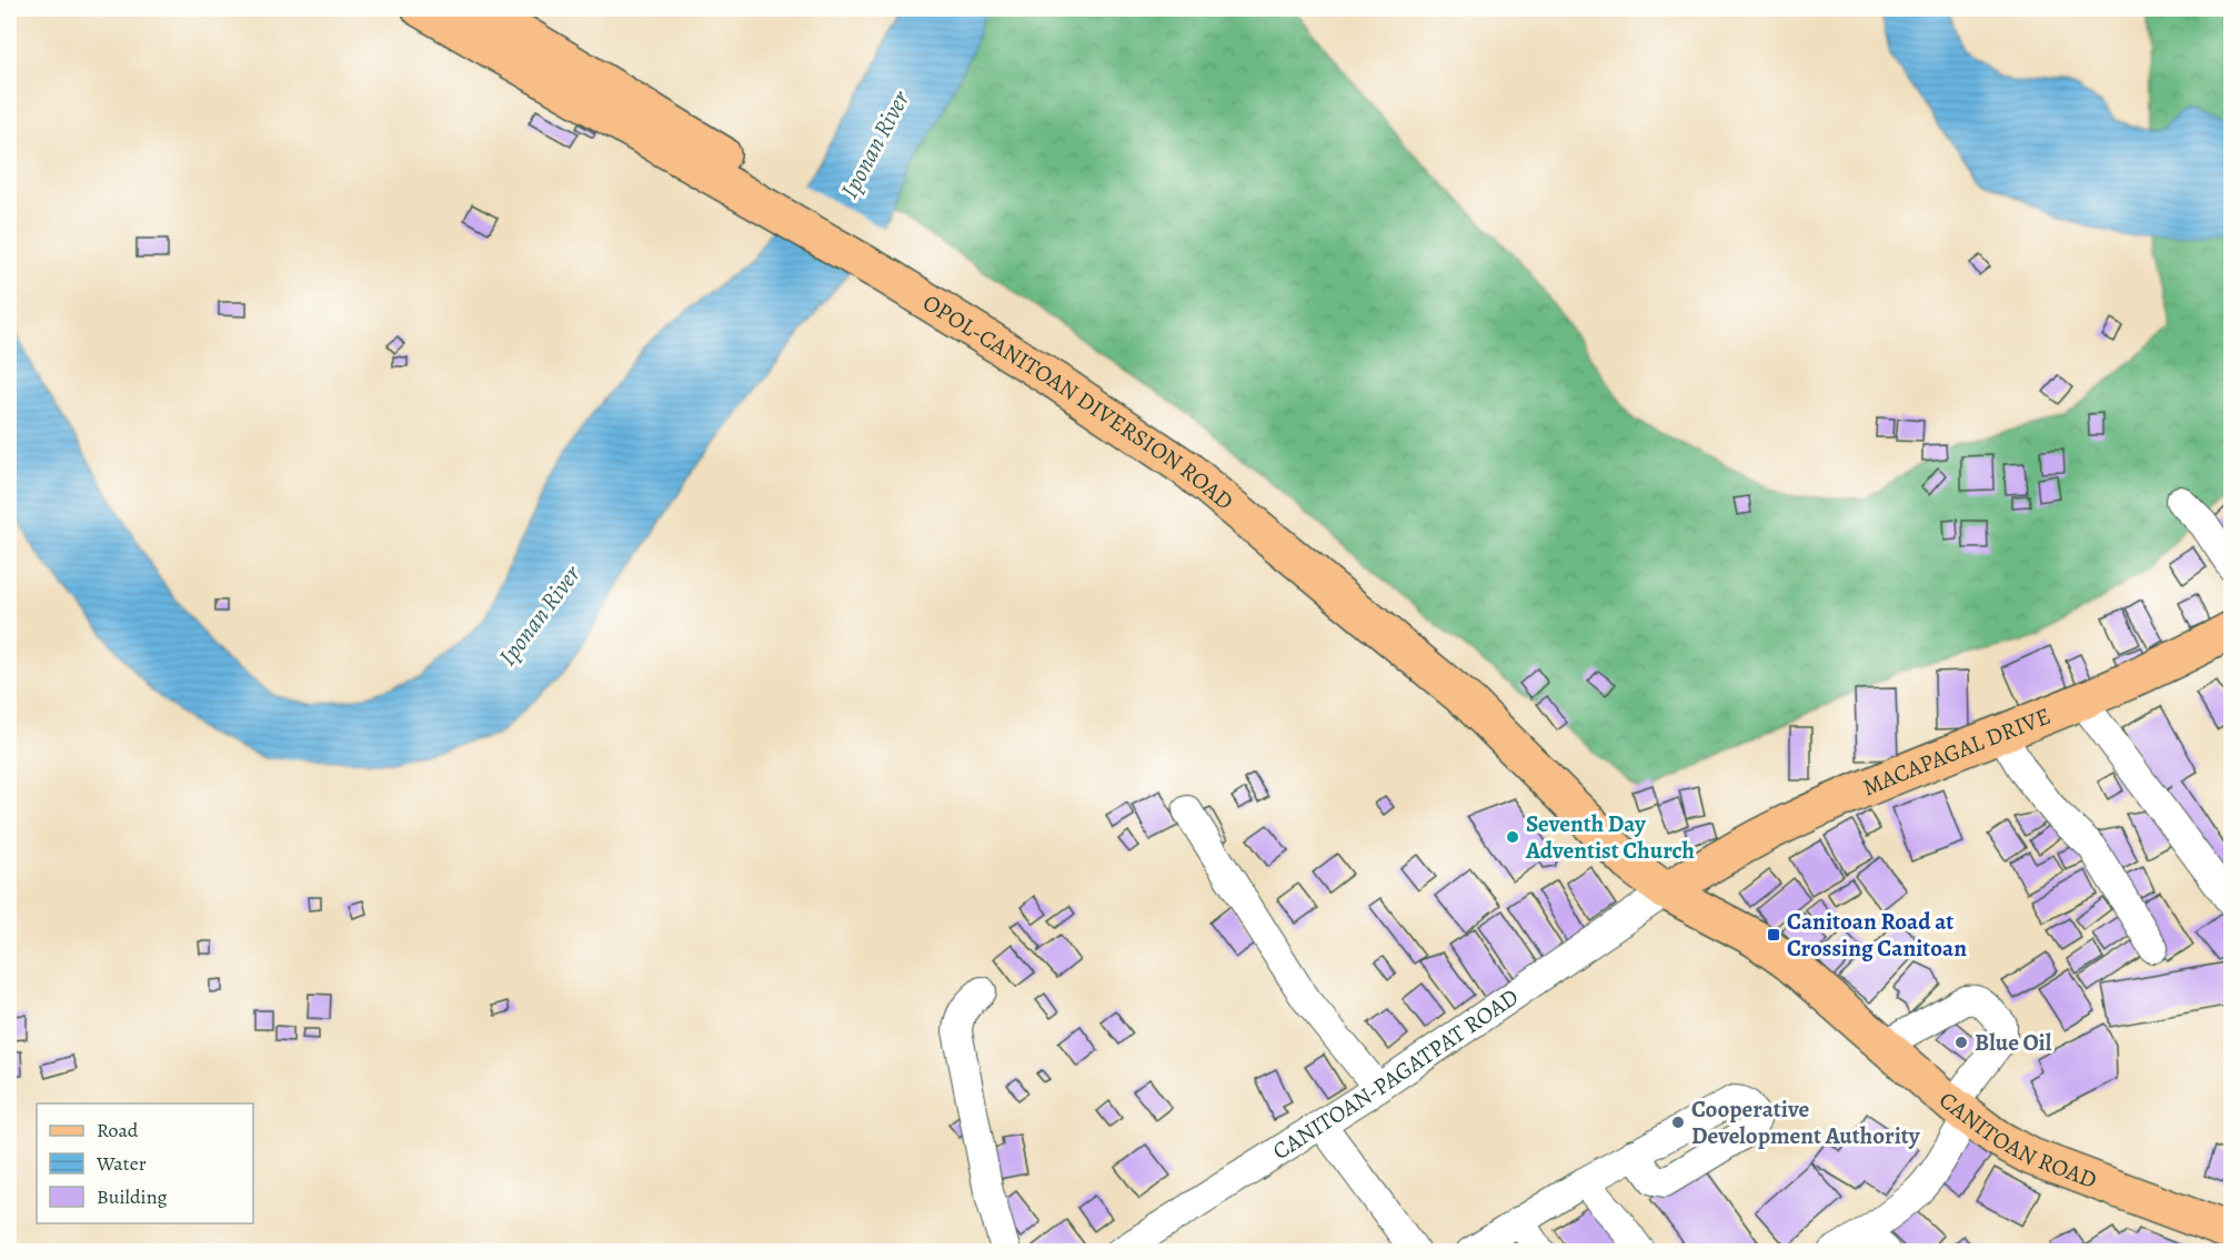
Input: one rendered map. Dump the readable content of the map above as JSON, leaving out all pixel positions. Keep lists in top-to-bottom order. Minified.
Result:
{"streets":{"main road":["OPOL-CANITOAN DIVERSION ROAD","MACAPAGAL DRIVE","CANITOAN ROAD"],"street":["CANITOAN-PAGATPAT ROAD"]},"crossings":[["OPOL-CANITOAN DIVERSION ROAD","MACAPAGAL DRIVE"],["OPOL-CANITOAN DIVERSION ROAD","CANITOAN-PAGATPAT ROAD"],["OPOL-CANITOAN DIVERSION ROAD","CANITOAN ROAD"],["MACAPAGAL DRIVE","CANITOAN-PAGATPAT ROAD"],["MACAPAGAL DRIVE","CANITOAN ROAD"],["CANITOAN-PAGATPAT ROAD","CANITOAN ROAD"]],"water":["Iponan River"],"places":{"other":["Seventh Day Adventist Church","Blue Oil","Cooperative Development Authority"],"transit":["Canitoan Road at Crossing Canitoan"]},"legend":["Road","Water","Building"]}
